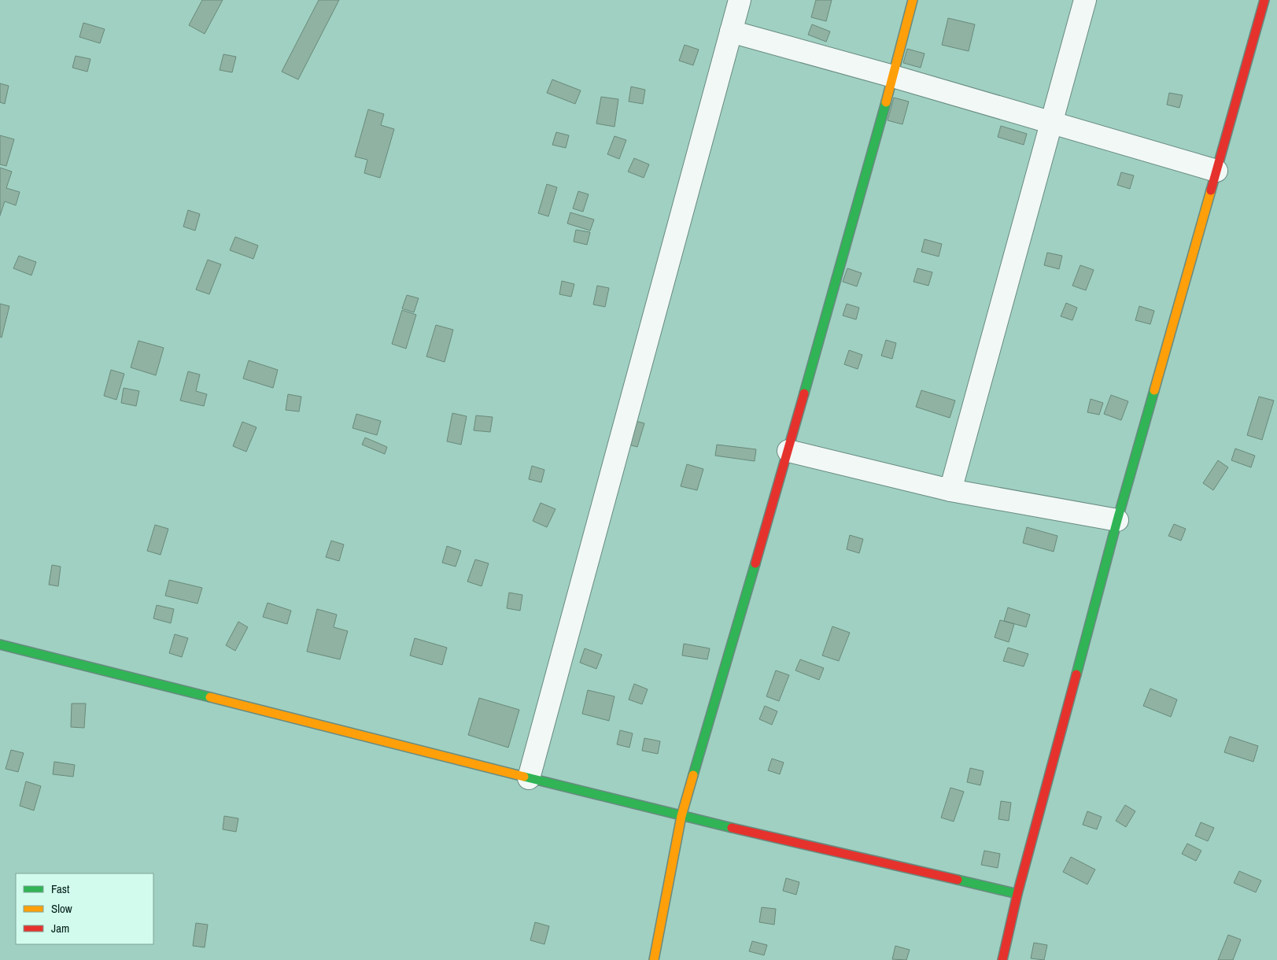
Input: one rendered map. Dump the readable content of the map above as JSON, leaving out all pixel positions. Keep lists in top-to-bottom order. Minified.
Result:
{"legend":["Fast","Slow","Jam"]}
